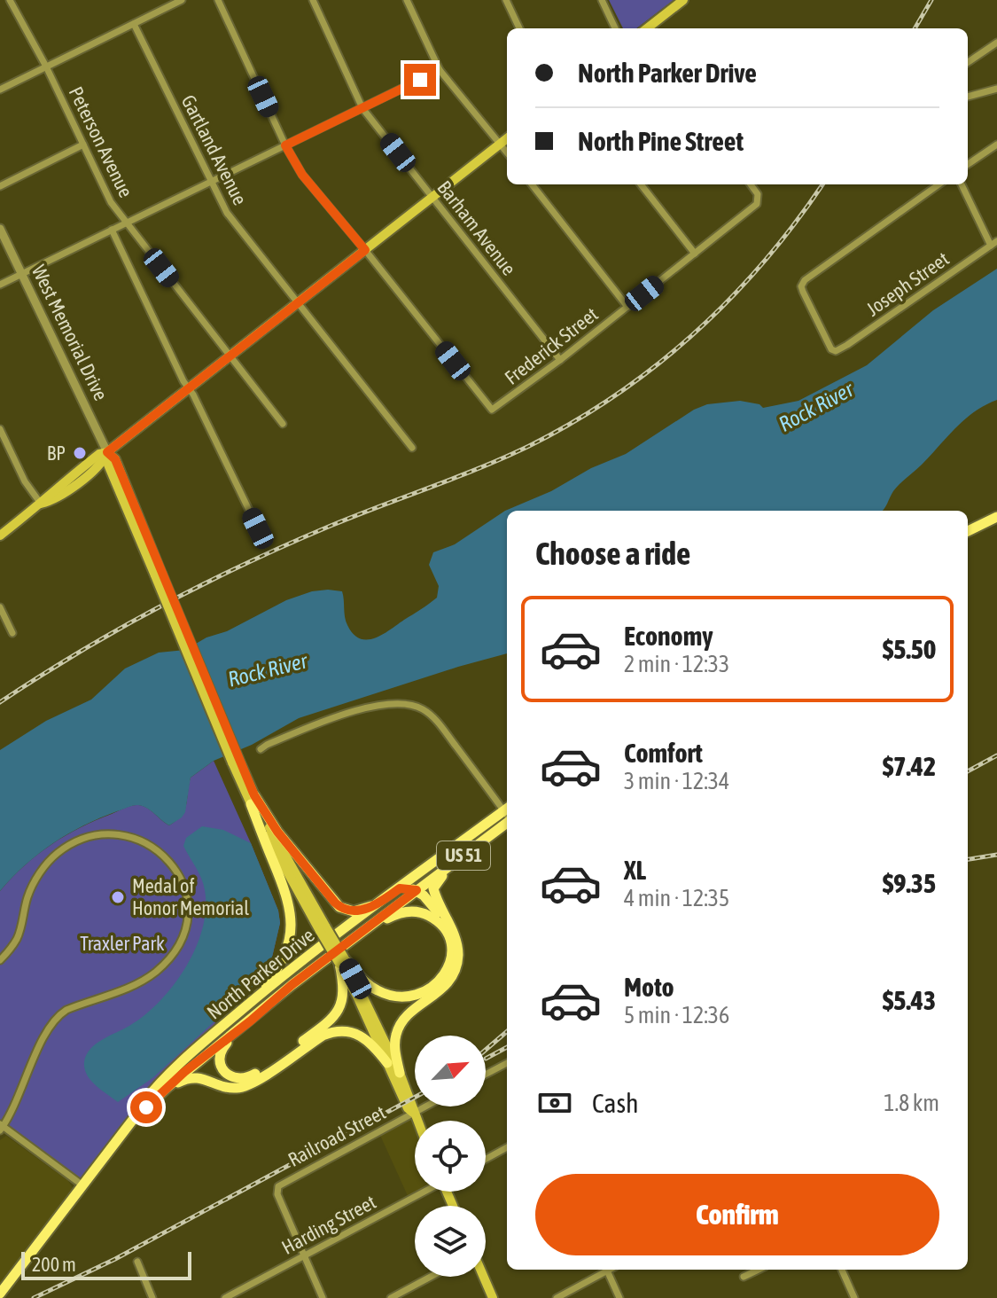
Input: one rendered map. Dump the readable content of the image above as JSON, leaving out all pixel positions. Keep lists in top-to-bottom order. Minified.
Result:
{"streets":{"main road":["West Memorial Drive","US 51","North Parker Drive"],"street":["Peterson Avenue","Gartland Avenue","Barham Avenue","Joseph Street","Frederick Street","Railroad Street","Harding Street"]},"crossings":[["Barham Avenue","Frederick Street"],["Railroad Street","Harding Street"]],"water":["Rock River"],"parks":["Traxler Park"],"places":["BP","Medal of Honor Memorial"],"scale_bar":"200 m","north":"top right","page":{"banner":["North Parker Drive","North Pine Street"],"heading":"Choose a ride","list":[{"name":"Economy","note":"2 min · 12:33","value":"$5.50"},{"name":"Comfort","note":"3 min · 12:34","value":"$7.42"},{"name":"XL","note":"4 min · 12:35","value":"$9.35"},{"name":"Moto","note":"5 min · 12:36","value":"$5.43"}],"pay":["Cash","1.8 km"],"buttons":"Confirm","scale":"200 m"}}
